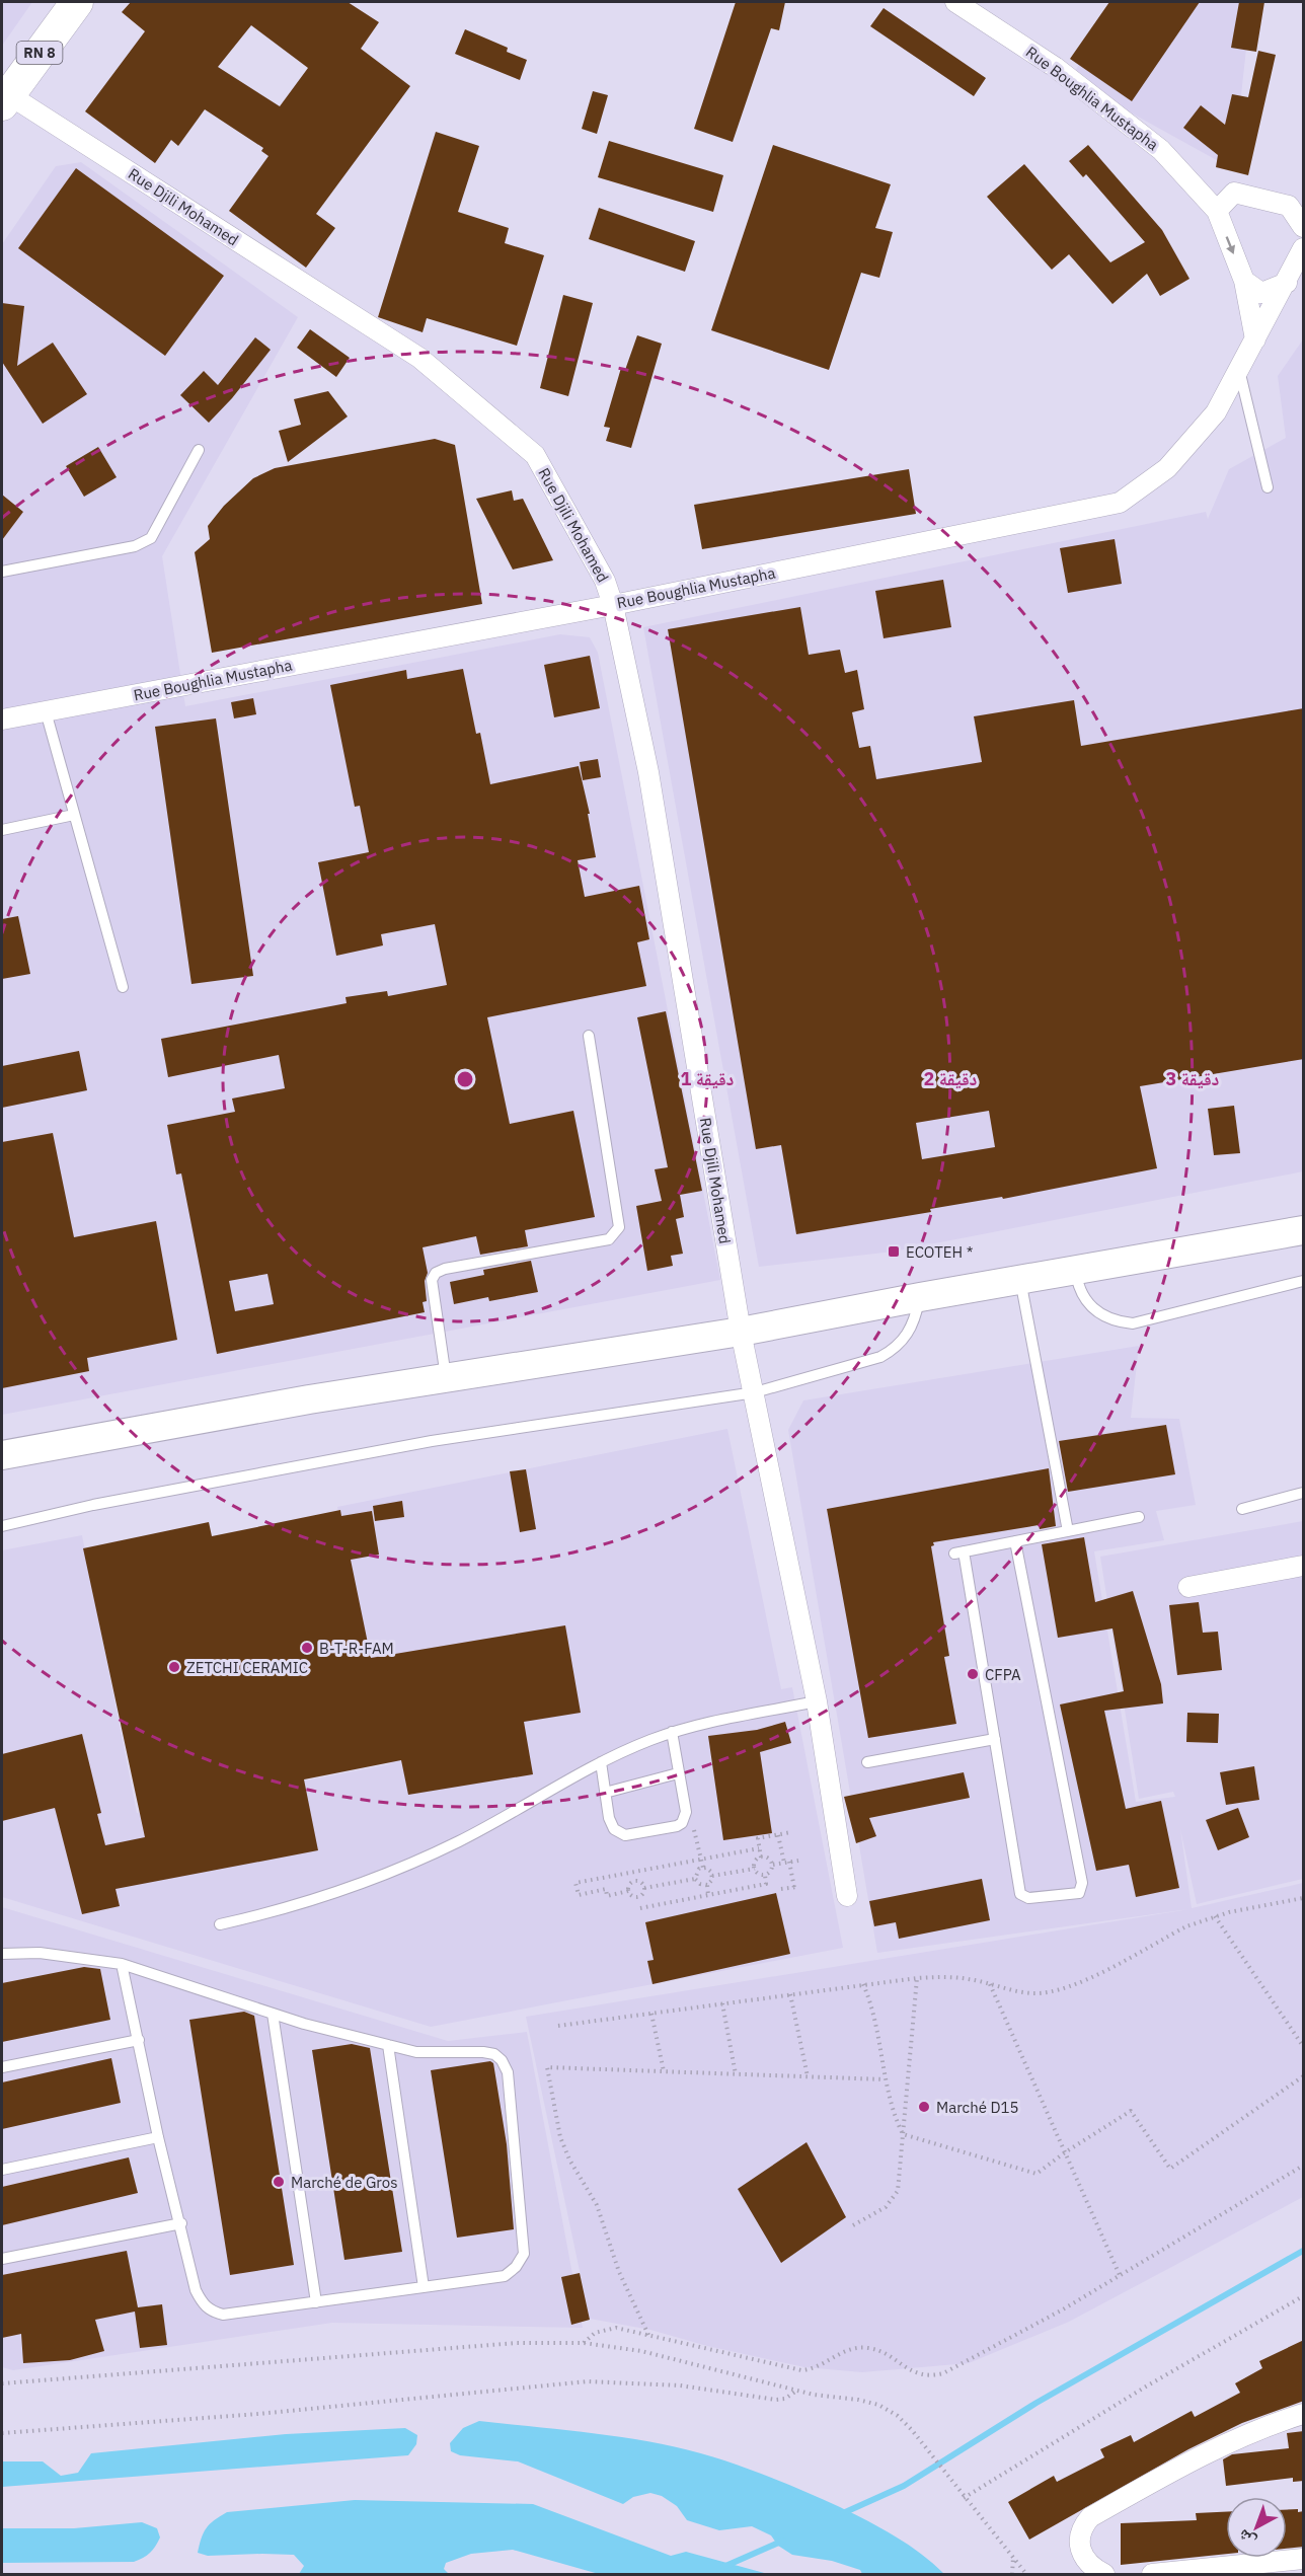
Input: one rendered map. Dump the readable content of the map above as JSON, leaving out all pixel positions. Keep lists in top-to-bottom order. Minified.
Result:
{"streets":{"main road":["RN 8"],"street":["Rue Boughlia Mustapha","Rue Djili Mohamed"]},"crossings":[["RN 8","Rue Djili Mohamed"],["Rue Boughlia Mustapha","Rue Djili Mohamed"]],"places":{"transit":["ECOTEH *"],"other":["B-T-R-FAM","ZETCHI CERAMIC","CFPA","Marché D15","Marché de Gros"]},"north":"bottom left","rings":["1 دقيقة","2 دقيقة","3 دقيقة"]}
